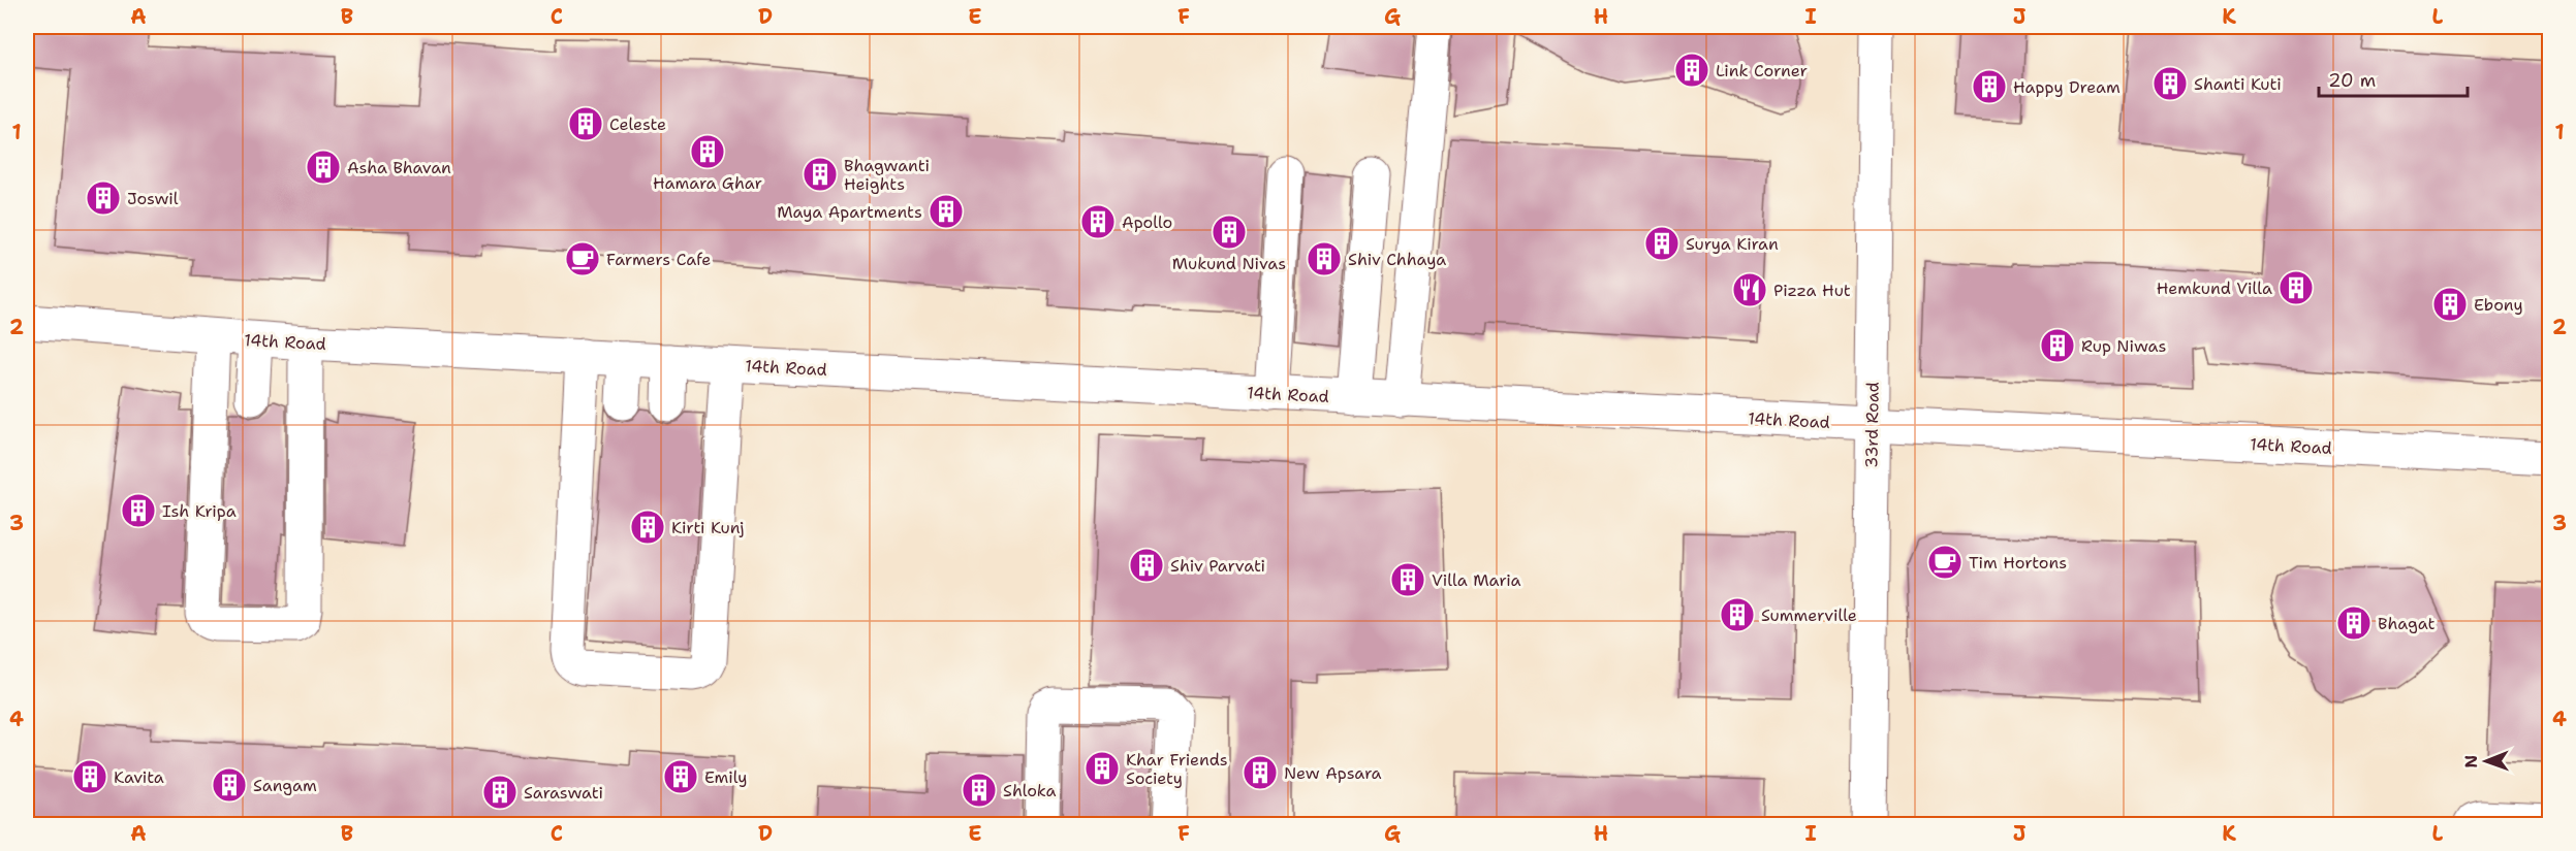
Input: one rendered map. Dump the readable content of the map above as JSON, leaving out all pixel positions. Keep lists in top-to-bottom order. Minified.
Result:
{"streets":{"street":["14th Road","33rd Road"]},"crossings":[["14th Road","33rd Road"]],"places":{"building":["Link Corner","Shanti Kuti","Happy Dream","Celeste","Hamara Ghar","Asha Bhavan","Bhagwanti Heights","Joswil","Maya Apartments","Apollo","Mukund Nivas","Surya Kiran","Shiv Chhaya","Hemkund Villa","Ebony","Rup Niwas","Ish Kripa","Kirti Kunj","Shiv Parvati","Villa Maria","Summerville","Bhagat","Khar Friends Society","New Apsara","Kavita","Emily","Sangam","Shloka","Saraswati"],"cafe":["Farmers Cafe","Tim Hortons"],"restaurant":["Pizza Hut"]},"scale_bar":"20 m","north":"left","grid":{"columns":["A","B","C","D","E","F","G","H","I","J","K","L"],"rows":["1","2","3","4"]}}
